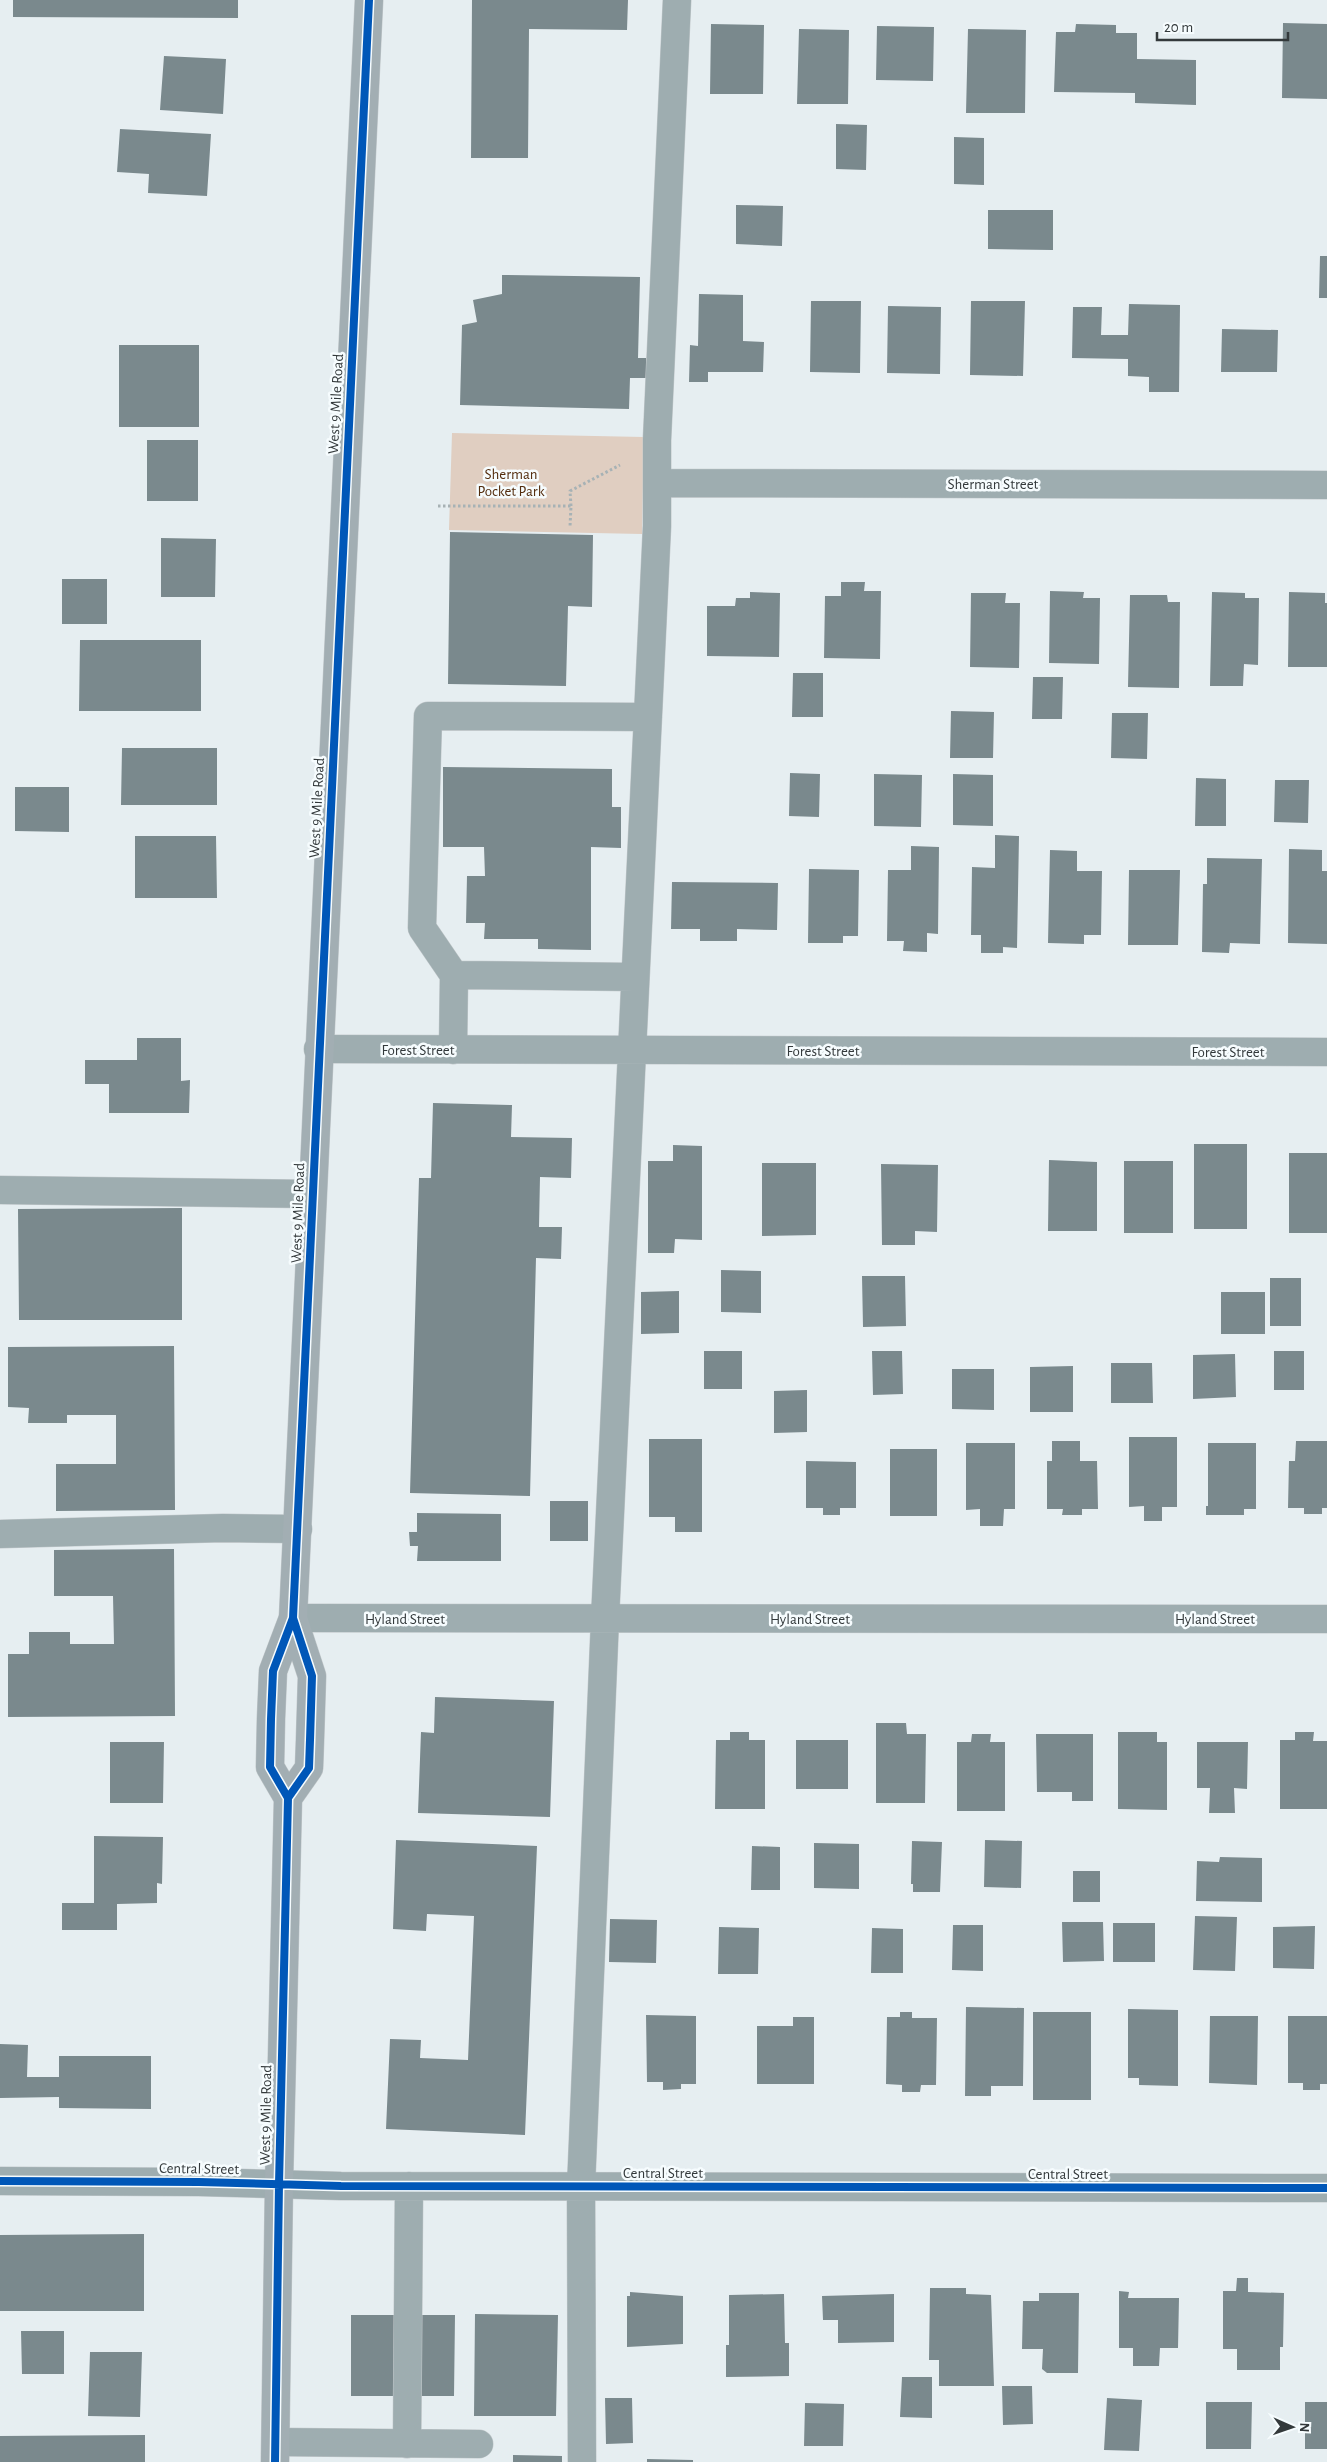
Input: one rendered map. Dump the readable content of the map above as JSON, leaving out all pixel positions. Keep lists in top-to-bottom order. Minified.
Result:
{"streets":{"main road":["West 9 Mile Road"],"street":["Sherman Street","Forest Street","Hyland Street","Central Street"]},"crossings":[["West 9 Mile Road","Forest Street"],["West 9 Mile Road","Hyland Street"],["West 9 Mile Road","Central Street"]],"parks":["Sherman Pocket Park"],"scale_bar":"20 m","north":"right"}
